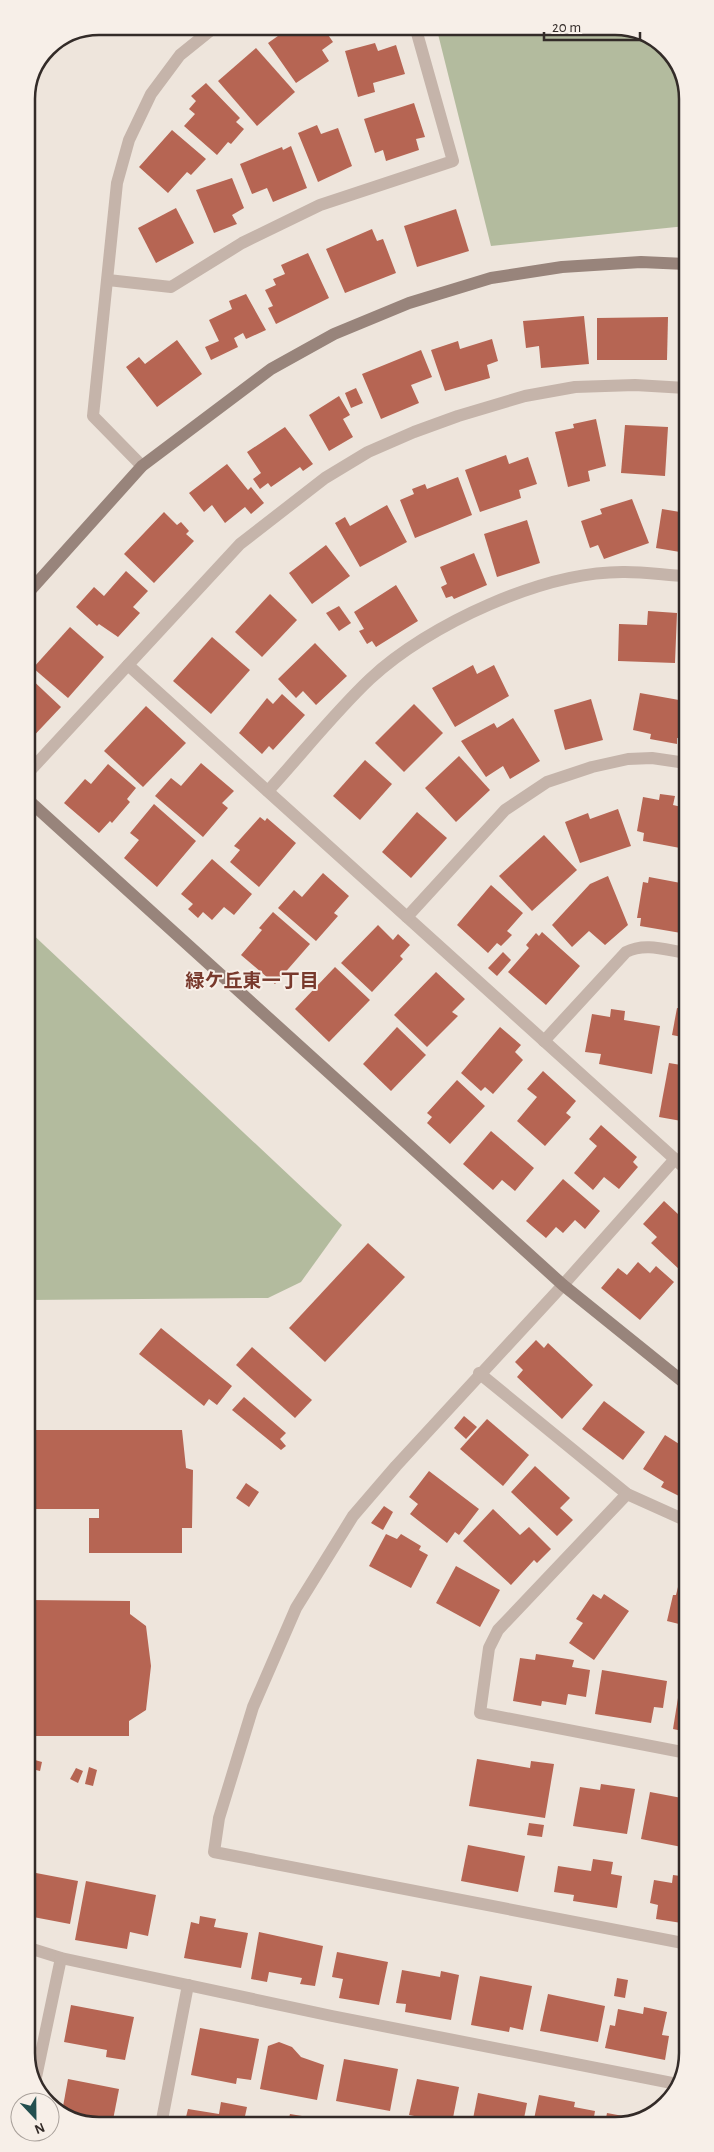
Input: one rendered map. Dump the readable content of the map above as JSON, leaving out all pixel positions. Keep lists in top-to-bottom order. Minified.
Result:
{"districts":["緑ケ丘東一丁目"],"scale_bar":"20 m","north":"bottom"}
